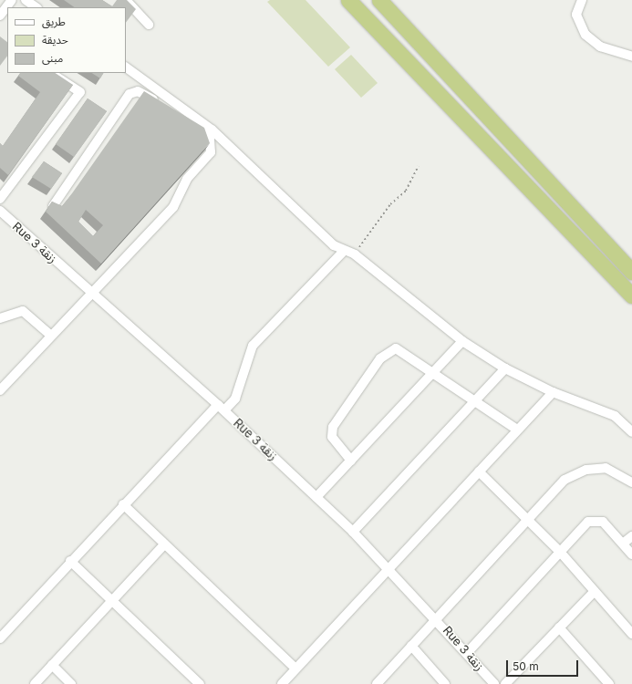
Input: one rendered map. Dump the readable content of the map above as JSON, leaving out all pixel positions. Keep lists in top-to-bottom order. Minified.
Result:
{"streets":{"street":["Rue 3 زنقة"]},"legend":["طريق","حديقة","مبنى"],"scale_bar":"50 m"}
